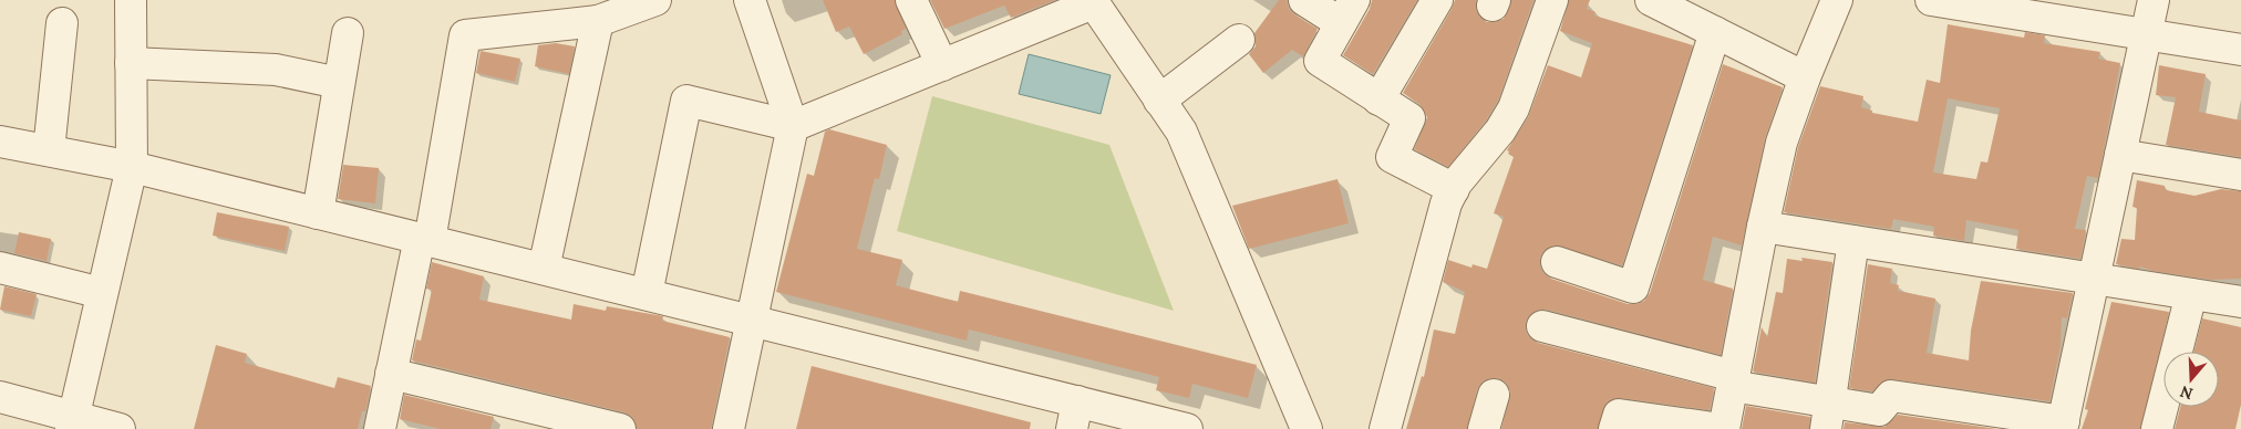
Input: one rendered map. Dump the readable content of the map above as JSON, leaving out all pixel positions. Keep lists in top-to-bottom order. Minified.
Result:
{"north":"bottom"}
